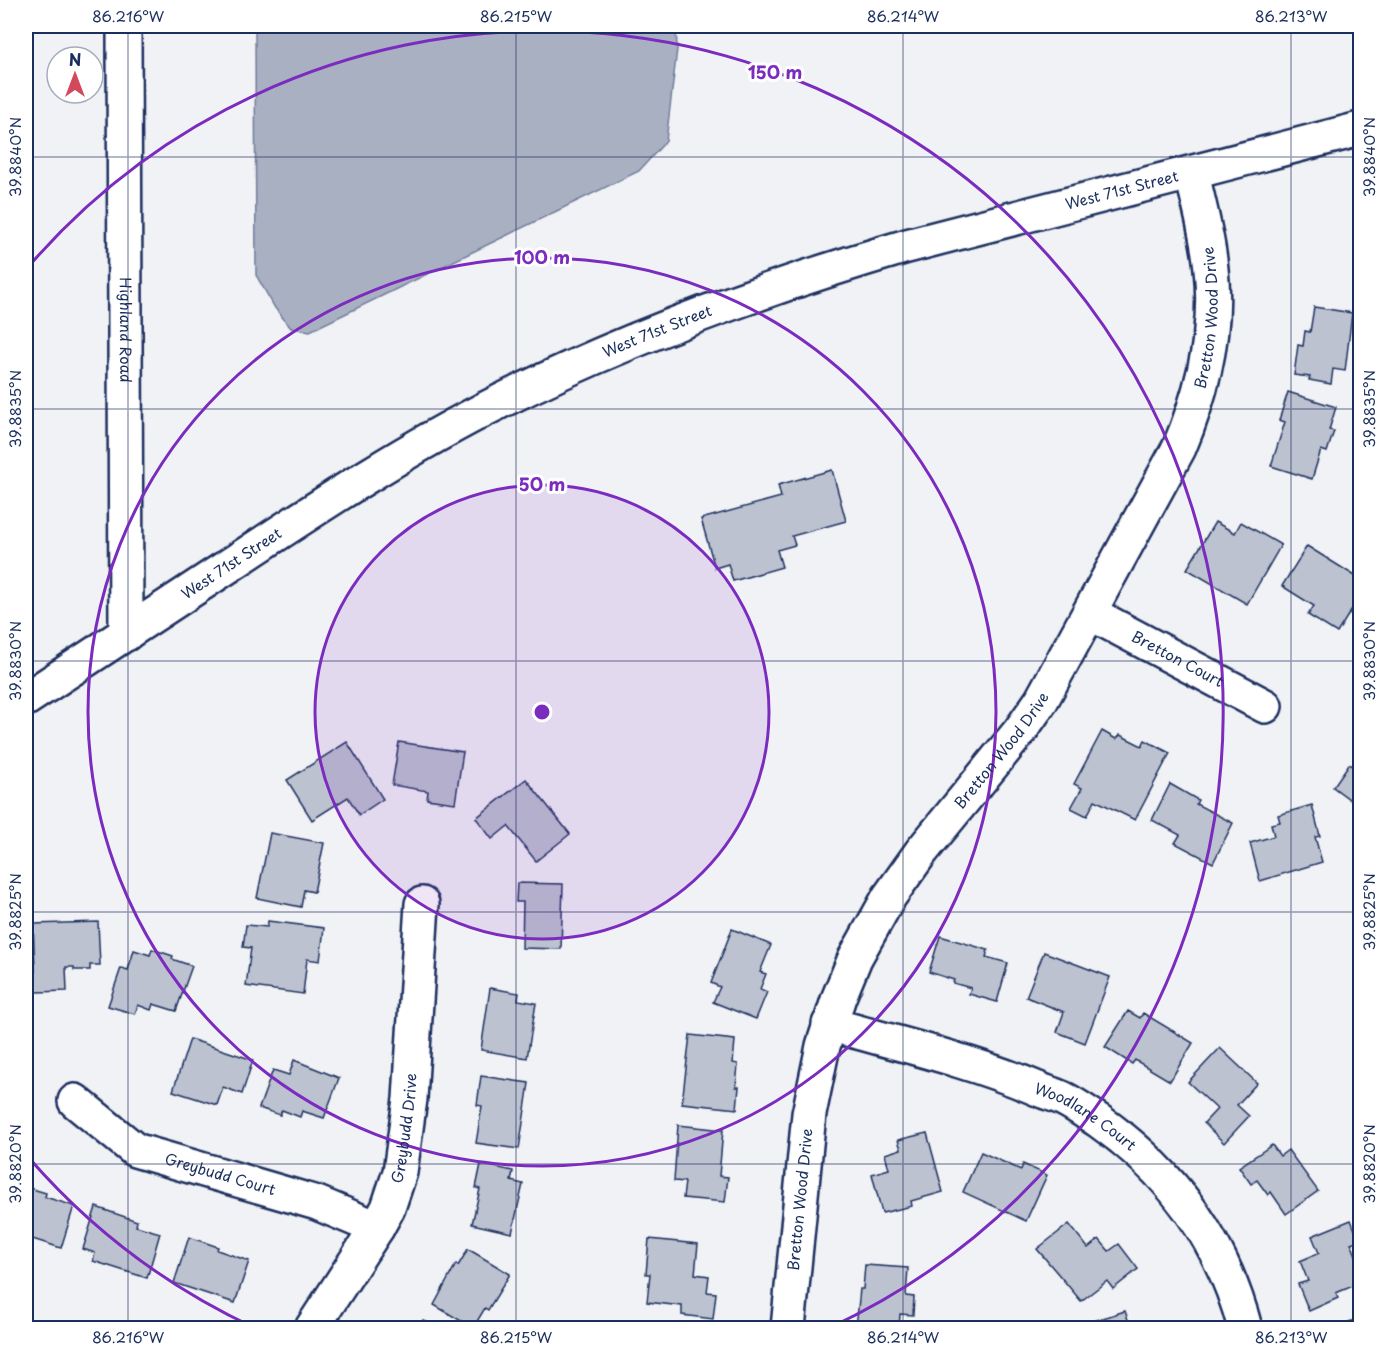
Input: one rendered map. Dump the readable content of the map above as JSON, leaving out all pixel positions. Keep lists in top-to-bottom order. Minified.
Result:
{"streets":{"street":["West 71st Street","Bretton Wood Drive","Highland Road","Bretton Court","Woodlane Court","Greybudd Drive","Greybudd Court"]},"crossings":[["West 71st Street","Bretton Wood Drive"],["West 71st Street","Highland Road"],["Bretton Wood Drive","Bretton Court"],["Bretton Wood Drive","Woodlane Court"],["Greybudd Drive","Greybudd Court"]],"north":"top","coordinates":["86.216°W","86.215°W","86.214°W","86.213°W","39.8840°N","39.8835°N","39.8830°N","39.8825°N","39.8820°N"],"rings":["150 m","100 m","50 m"]}
